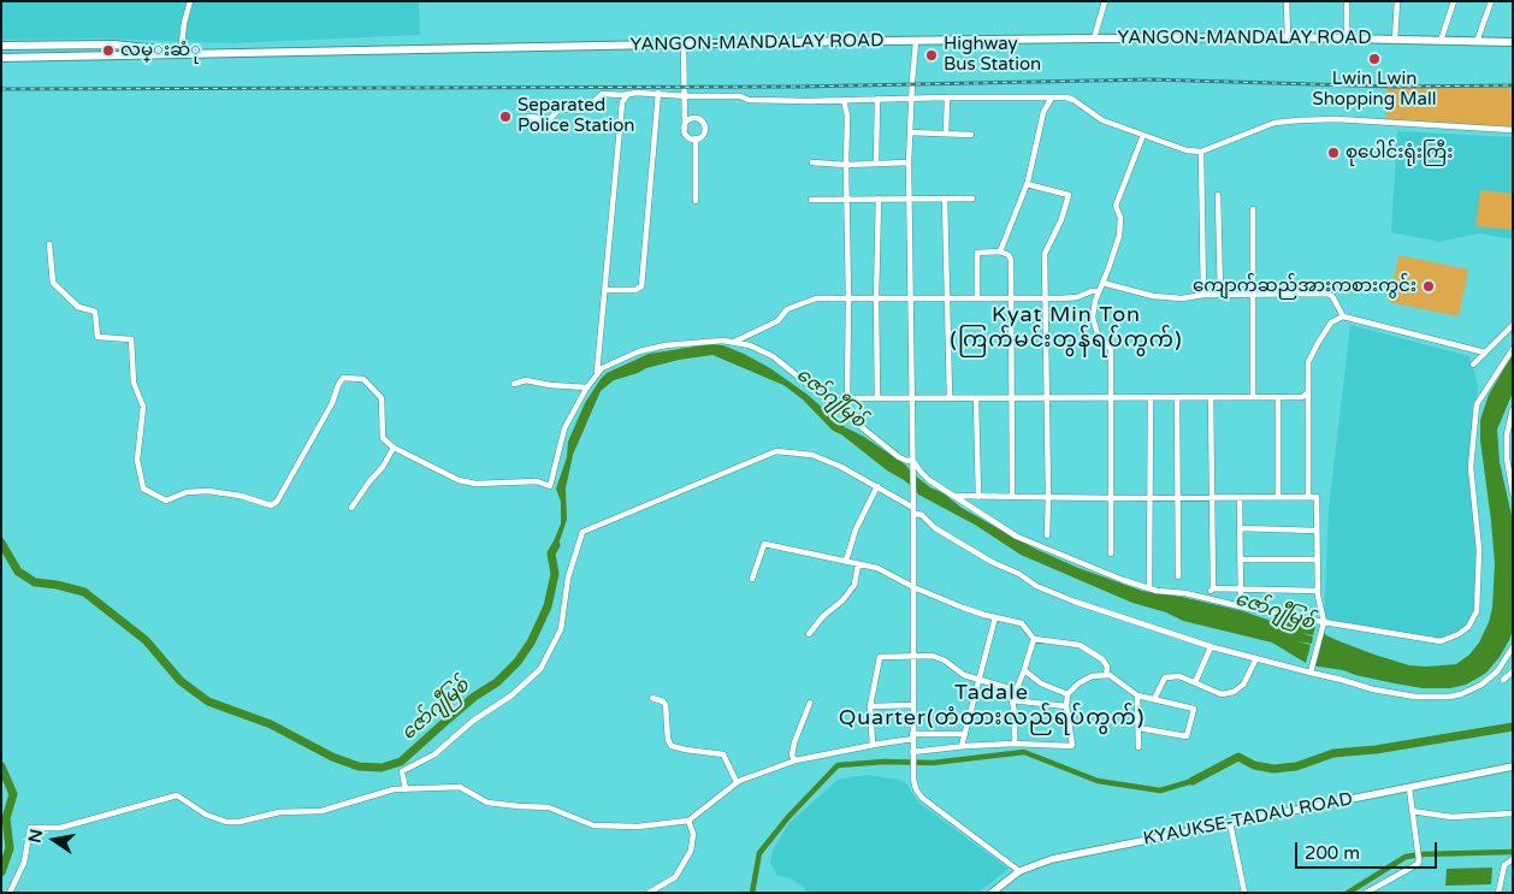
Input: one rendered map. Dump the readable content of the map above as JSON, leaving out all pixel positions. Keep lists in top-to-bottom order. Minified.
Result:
{"streets":{"highway":["YANGON-MANDALAY ROAD"],"main road":["KYAUKSE-TADAU ROAD"]},"districts":["Kyat Min Ton (ကြက်မင်းတွန်ရပ်ကွက်)","Tadale Quarter(တံတားလည်ရပ်ကွက်)"],"water":["ဇော်ဂျီမြစ်"],"places":["လမ္းဆံု","Highway Bus Station","Lwin Lwin Shopping Mall","Separated Police Station","စုပေါင်းရုံးကြီး","ကျောက်ဆည်အားကစားကွင်း"],"scale_bar":"200 m","north":"left"}
